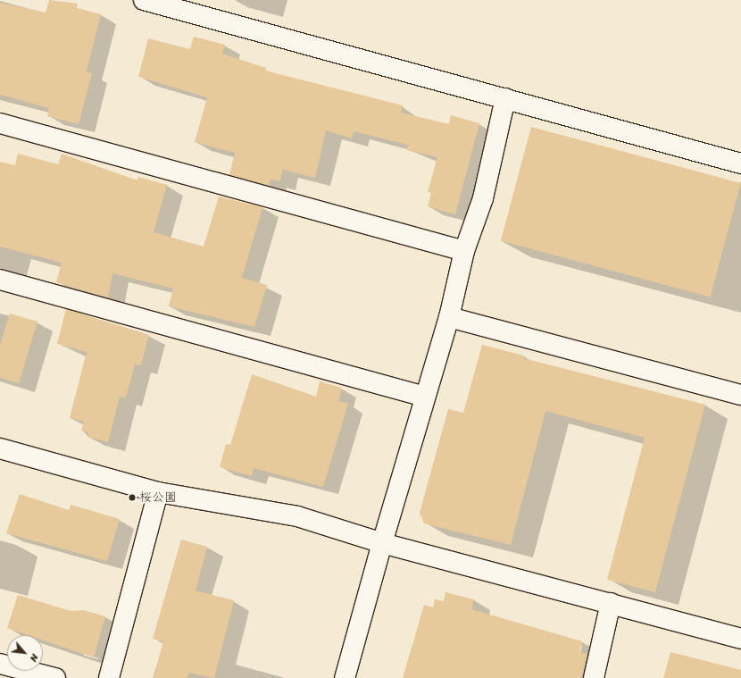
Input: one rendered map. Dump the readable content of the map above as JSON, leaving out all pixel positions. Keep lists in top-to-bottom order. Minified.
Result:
{"places":["桜公園"],"north":"bottom right"}
